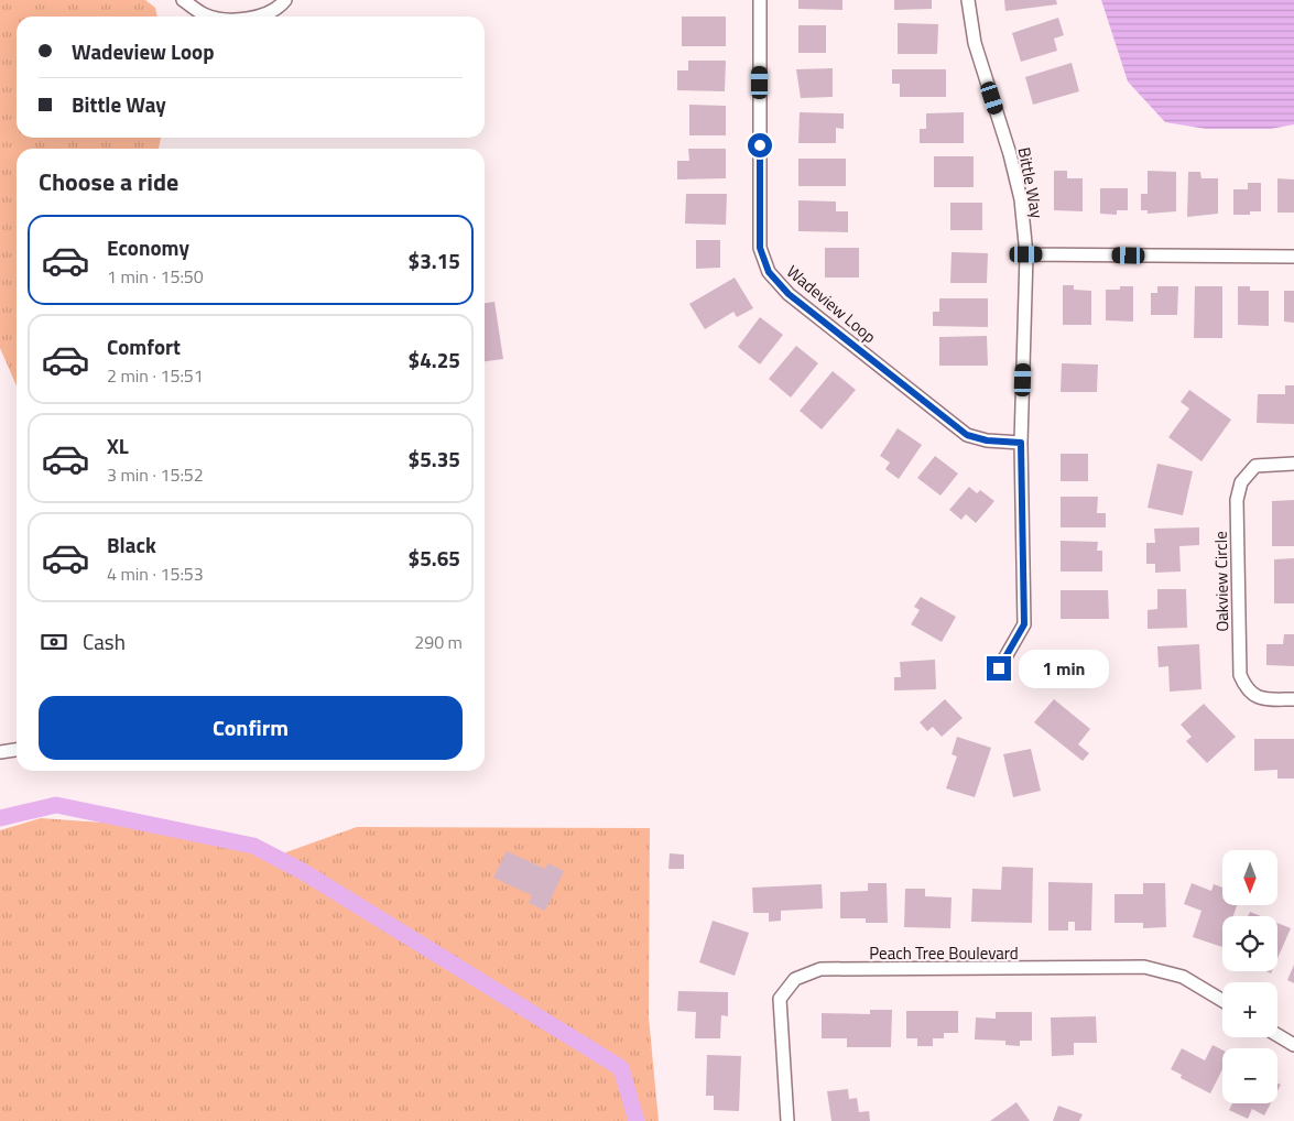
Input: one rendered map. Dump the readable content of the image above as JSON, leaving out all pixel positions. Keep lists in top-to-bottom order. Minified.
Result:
{"streets":{"street":["Bittle Way","Wadeview Loop","Oakview Circle","Peach Tree Boulevard"]},"crossings":[["Bittle Way","Wadeview Loop"]],"north":"bottom","page":{"banner":["Wadeview Loop","Bittle Way"],"heading":"Choose a ride","list":[{"name":"Economy","note":"1 min · 15:50","value":"$3.15"},{"name":"Comfort","note":"2 min · 15:51","value":"$4.25"},{"name":"XL","note":"3 min · 15:52","value":"$5.35"},{"name":"Black","note":"4 min · 15:53","value":"$5.65"}],"pay":["Cash","290 m"],"bubble":"1 min","buttons":"Confirm","map_buttons":["+","−"]}}
